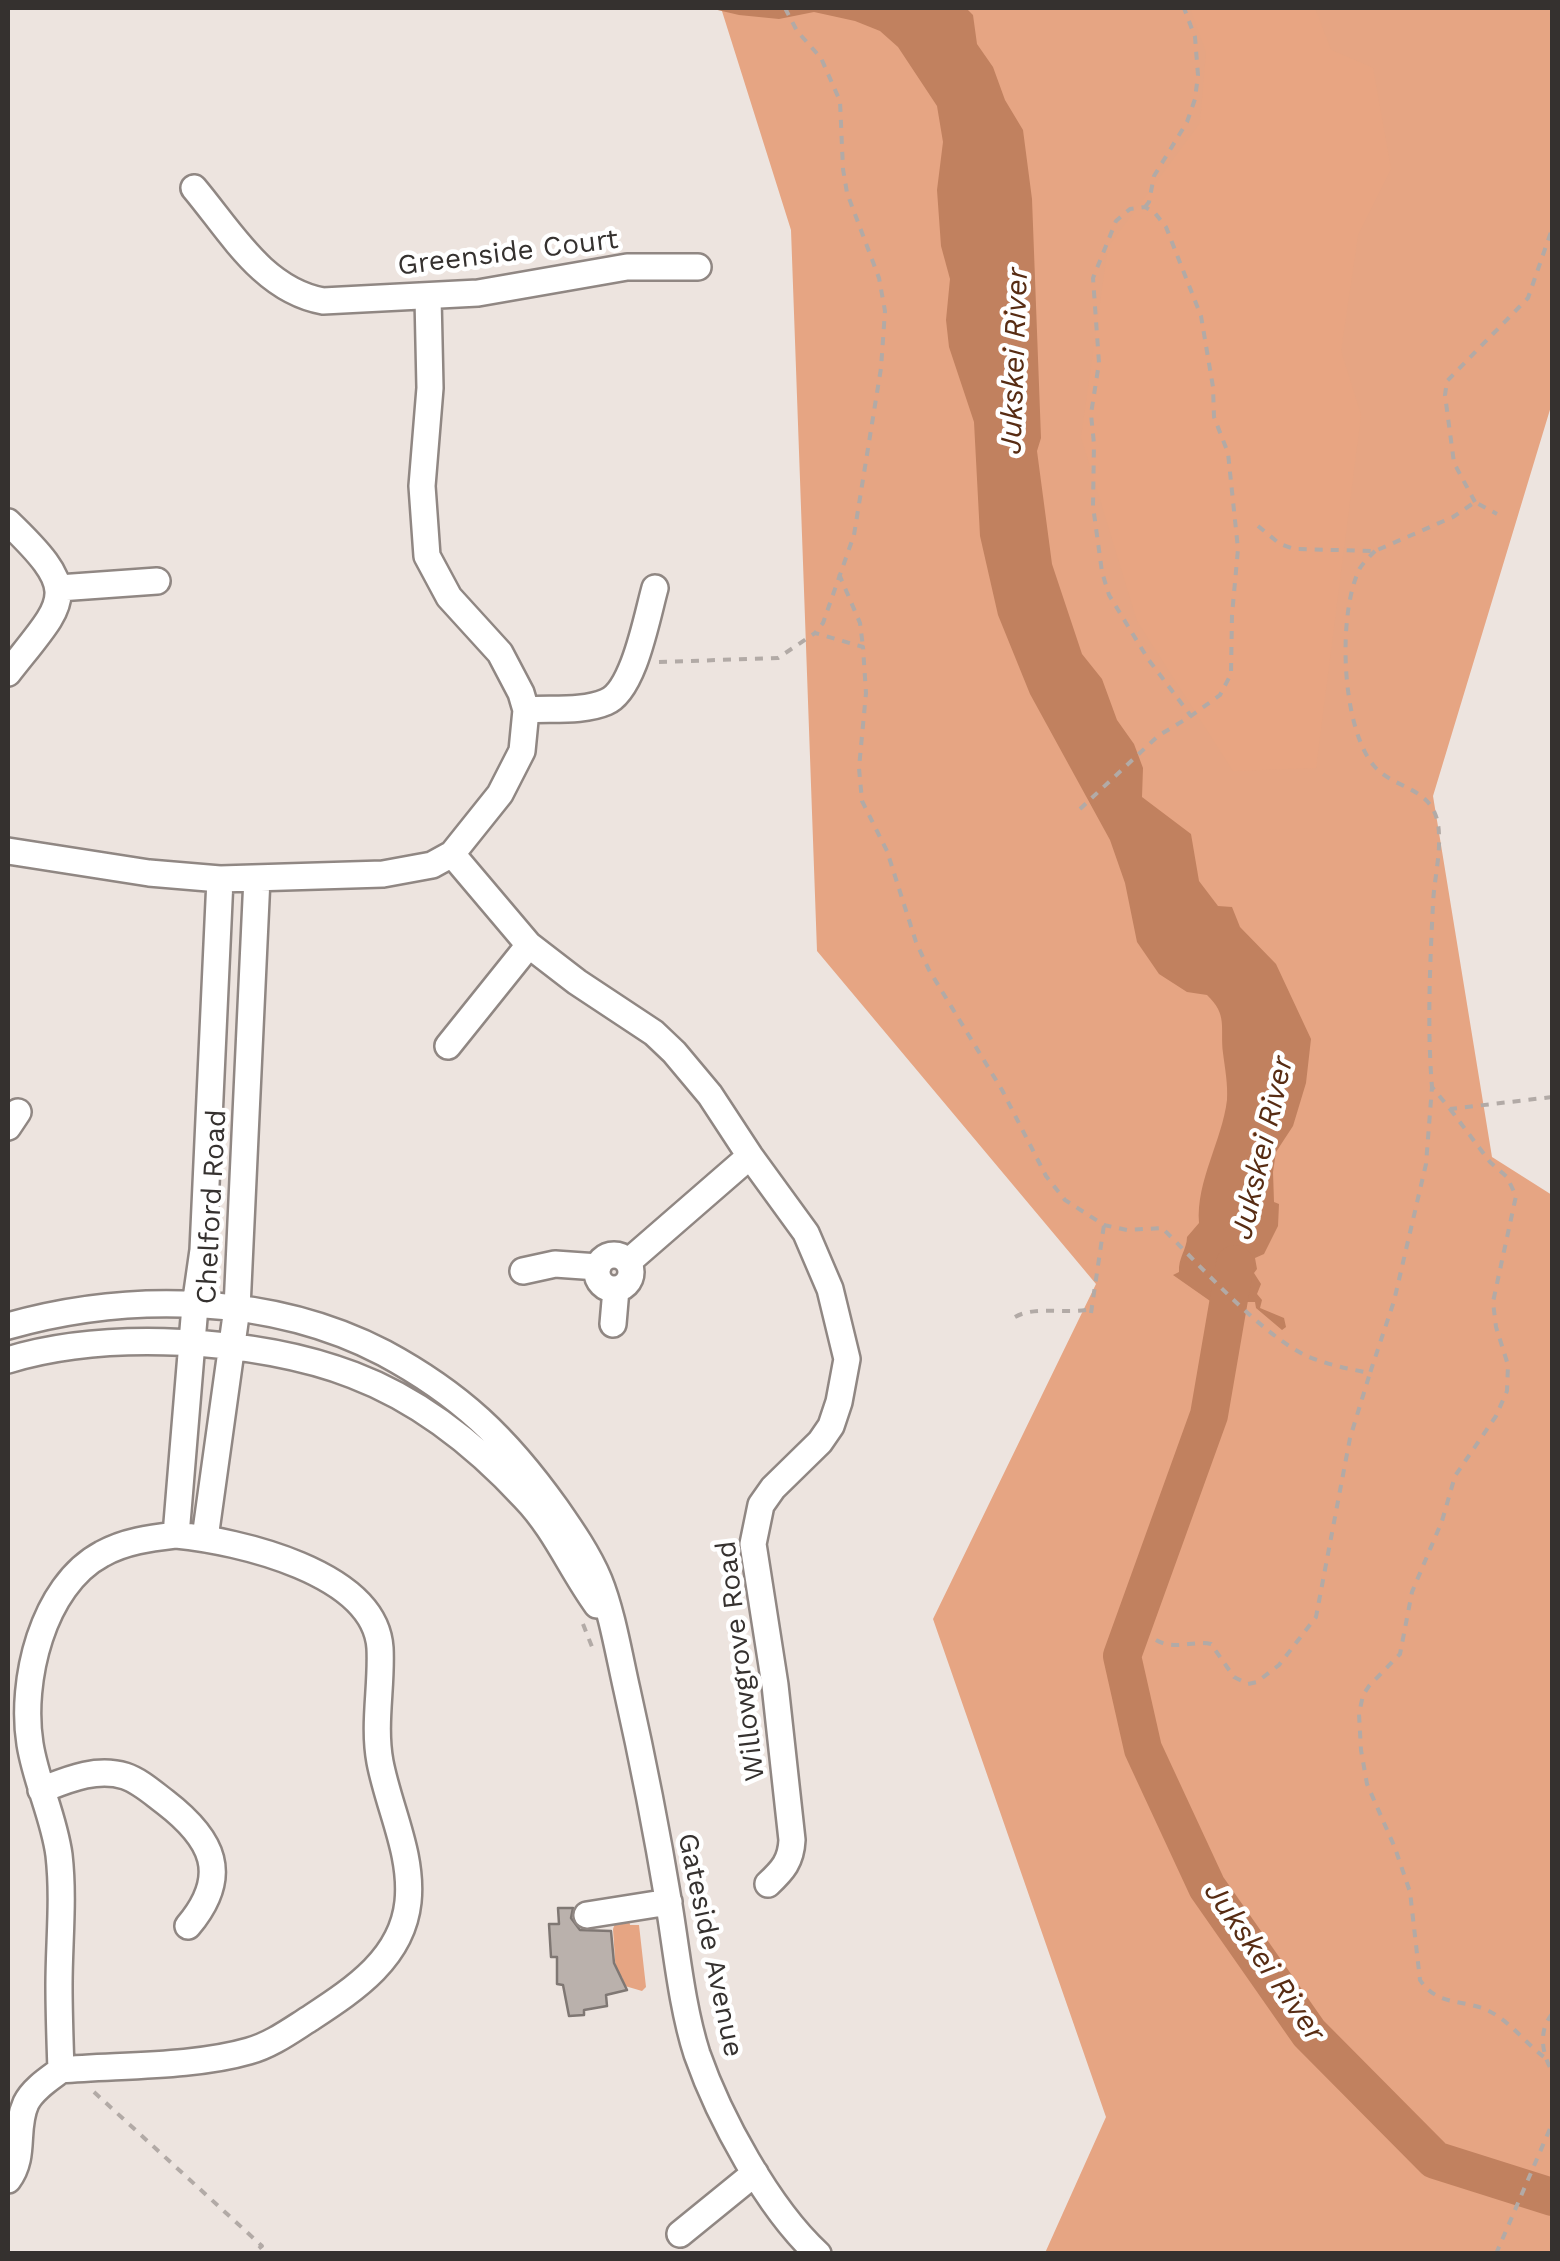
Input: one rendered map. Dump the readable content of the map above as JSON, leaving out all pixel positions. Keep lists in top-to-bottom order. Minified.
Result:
{"streets":{"street":["Greenside Court","Chelford Road","Willowgrove Road","Gateside Avenue"]},"crossings":[["Chelford Road","Gateside Avenue"]],"water":["Jukskei River"]}
